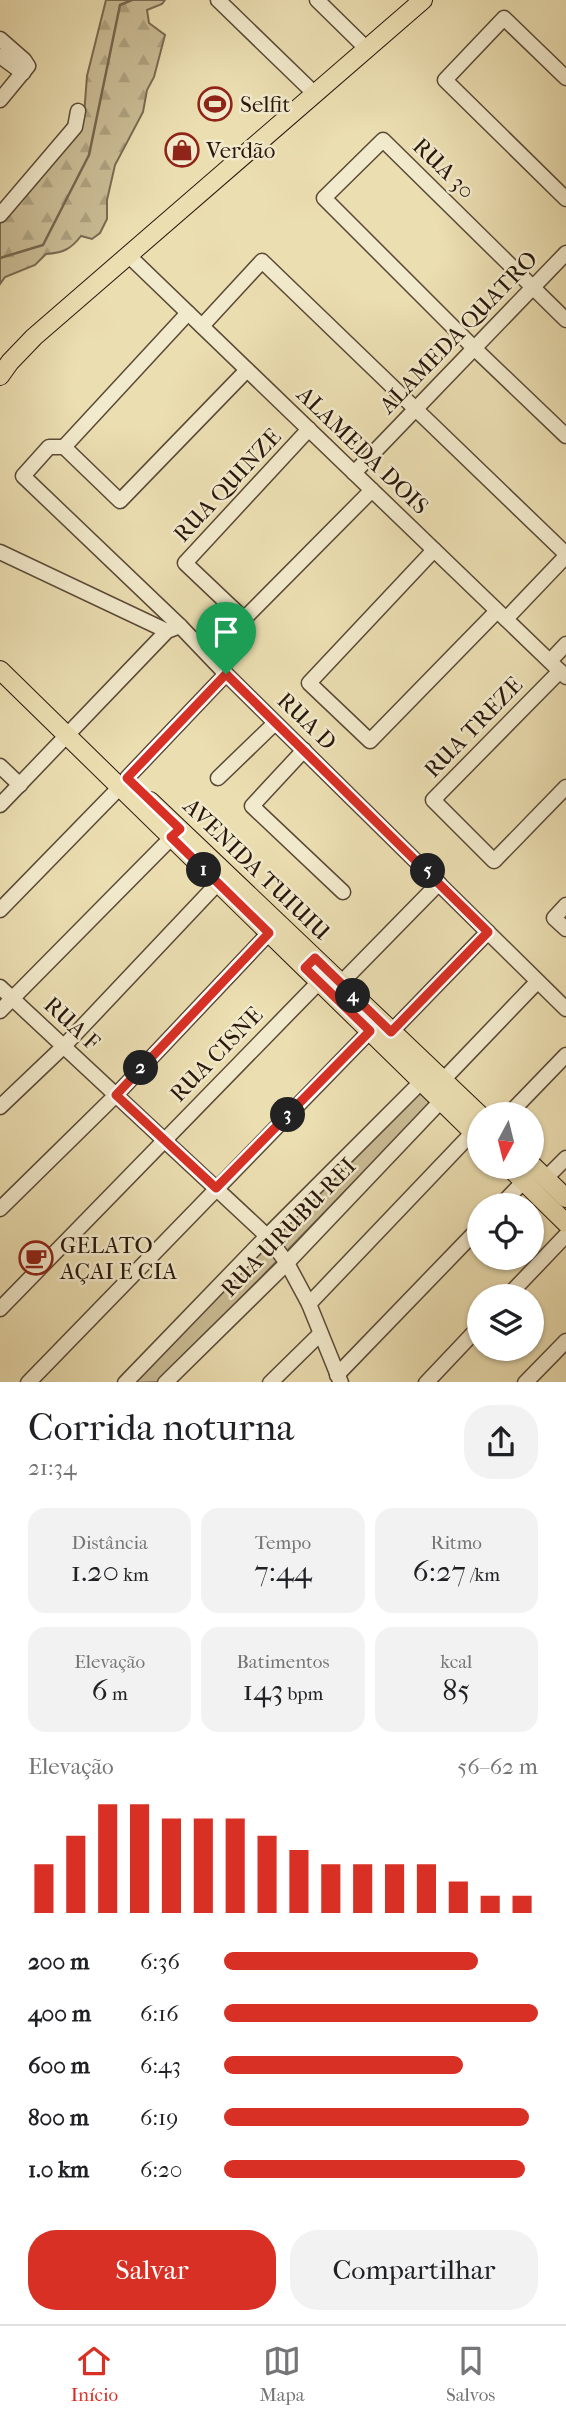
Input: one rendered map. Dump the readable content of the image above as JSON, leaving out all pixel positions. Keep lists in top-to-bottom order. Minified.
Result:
{"streets":{"main road":["AVENIDA TUIUIU"],"street":["RUA 30","ALAMEDA QUATRO","ALAMEDA DOIS","RUA QUINZE","RUA D","RUA TREZE","RUA F","RUA CISNE","RUA URUBU REI"]},"crossings":[["RUA 30","ALAMEDA QUATRO"],["ALAMEDA QUATRO","ALAMEDA DOIS"],["ALAMEDA DOIS","RUA QUINZE"],["ALAMEDA DOIS","RUA TREZE"],["AVENIDA TUIUIU","RUA CISNE"],["AVENIDA TUIUIU","RUA URUBU REI"],["RUA F","RUA CISNE"],["RUA F","RUA URUBU REI"]],"places":{"sports":["Selfit"],"shop":["Verdão"],"cafe":["GELATO AÇAI E CIA"]},"north":"bottom","page":{"pins":["1","5","4","2","3"],"heading":["Corrida noturna","21:34"],"stats":[["Distância","1.20 km"],["Tempo","7:44"],["Ritmo","6:27 /km"],["Elevação","6 m"],["Batimentos","143 bpm"],["kcal","85"]],"chart":["Elevação","56–62 m"],"list":[{"name":"200 m","note":"6:36"},{"name":"400 m","note":"6:16"},{"name":"600 m","note":"6:43"},{"name":"800 m","note":"6:19"},{"name":"1.0 km","note":"6:20"}],"buttons":["Salvar","Compartilhar"],"tabs":["Início","Mapa","Salvos"]}}
